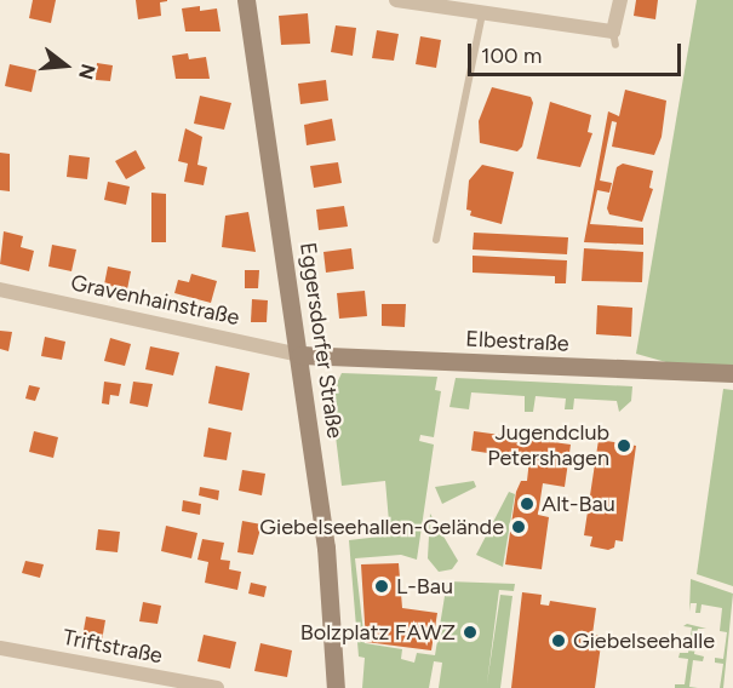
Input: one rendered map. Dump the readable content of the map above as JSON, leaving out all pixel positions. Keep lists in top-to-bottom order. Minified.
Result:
{"streets":{"street":["Gravenhainstraße","Eggersdorfer Straße","Elbestraße","Triftstraße"]},"crossings":[["Gravenhainstraße","Eggersdorfer Straße"],["Gravenhainstraße","Elbestraße"],["Eggersdorfer Straße","Elbestraße"]],"places":["Jugendclub Petershagen","Alt-Bau","Giebelseehallen-Gelände","L-Bau","Bolzplatz FAWZ","Giebelseehalle"],"scale_bar":"100 m","north":"right"}
